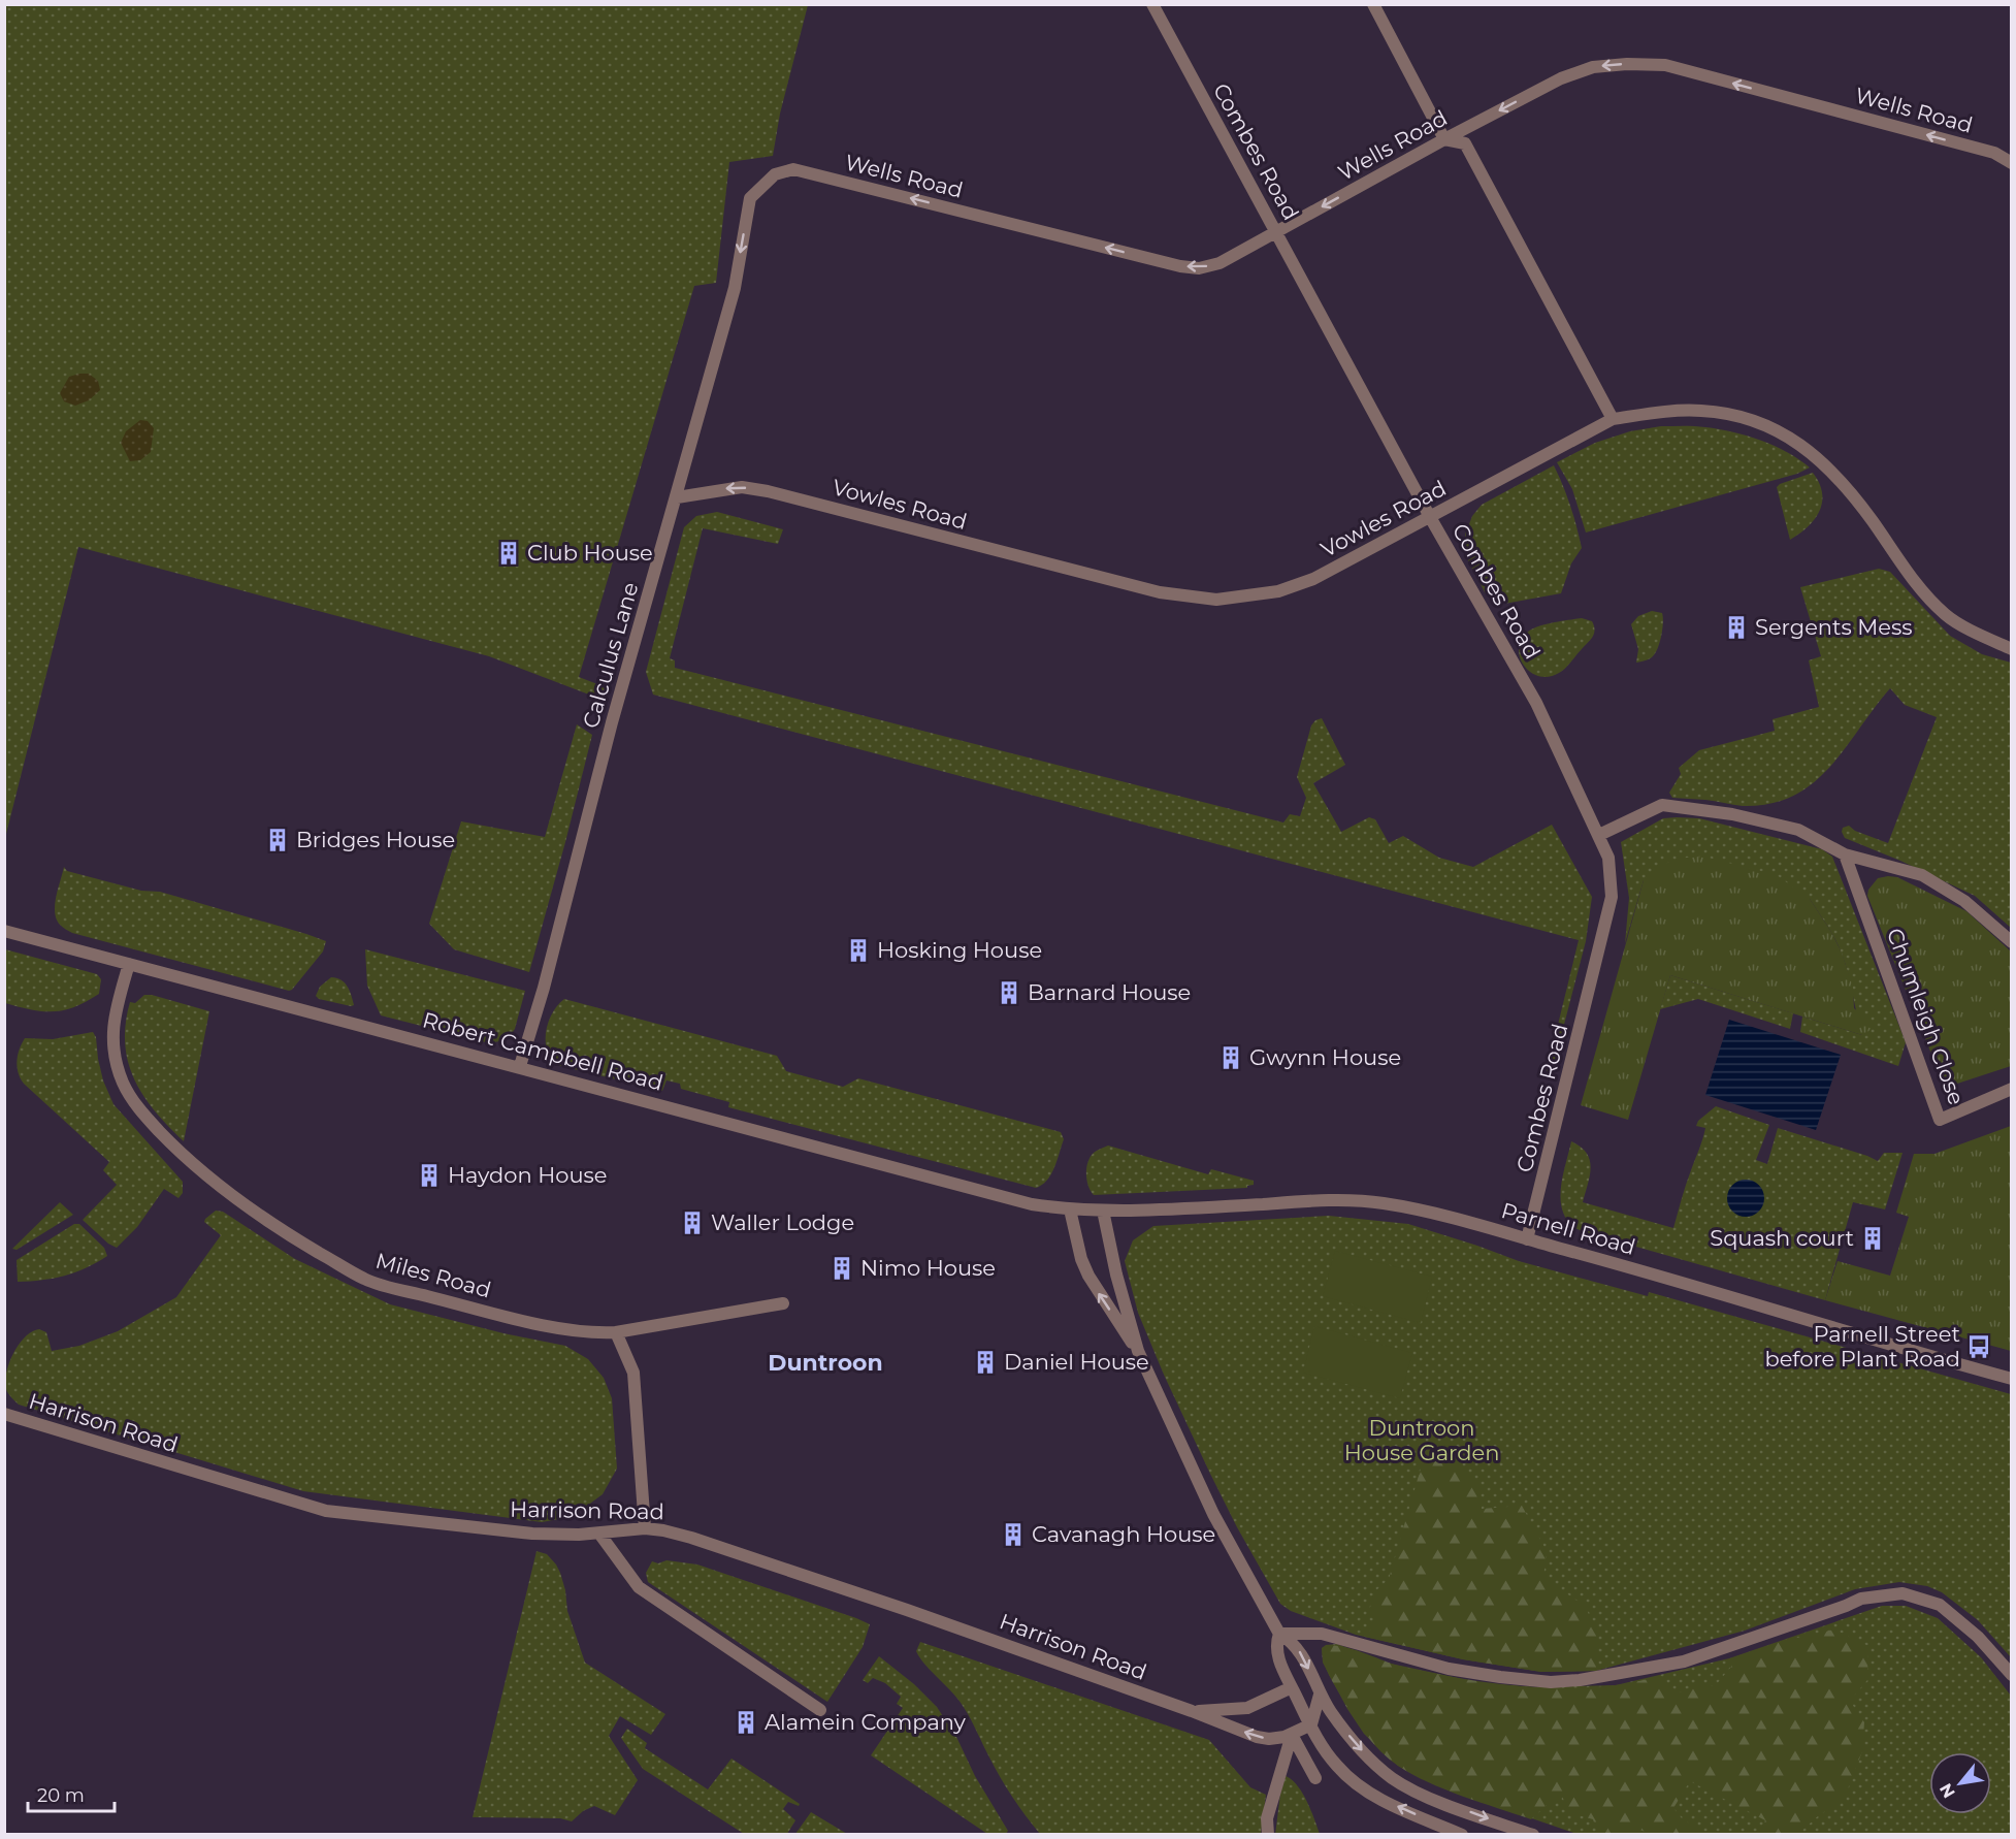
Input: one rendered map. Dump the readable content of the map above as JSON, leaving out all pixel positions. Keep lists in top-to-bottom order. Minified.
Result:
{"streets":{"street":["Wells Road","Combes Road","Vowles Road","Calculus Lane","Chumleigh Close","Robert Campbell Road","Parnell Road","Miles Road","Harrison Road"]},"crossings":[["Wells Road","Combes Road"],["Wells Road","Calculus Lane"],["Combes Road","Vowles Road"],["Combes Road","Parnell Road"],["Vowles Road","Calculus Lane"],["Calculus Lane","Robert Campbell Road"],["Robert Campbell Road","Parnell Road"],["Robert Campbell Road","Miles Road"]],"one_way":["Wells Road","Vowles Road","Calculus Lane"],"districts":["Duntroon"],"parks":["Duntroon House Garden"],"places":{"building":["Club House","Sergents Mess","Bridges House","Hosking House","Barnard House","Gwynn House","Haydon House","Waller Lodge","Squash court","Nimo House","Daniel House","Cavanagh House","Alamein Company"],"bus stop":["Parnell Street before Plant Road"]},"scale_bar":"20 m","north":"bottom left"}
